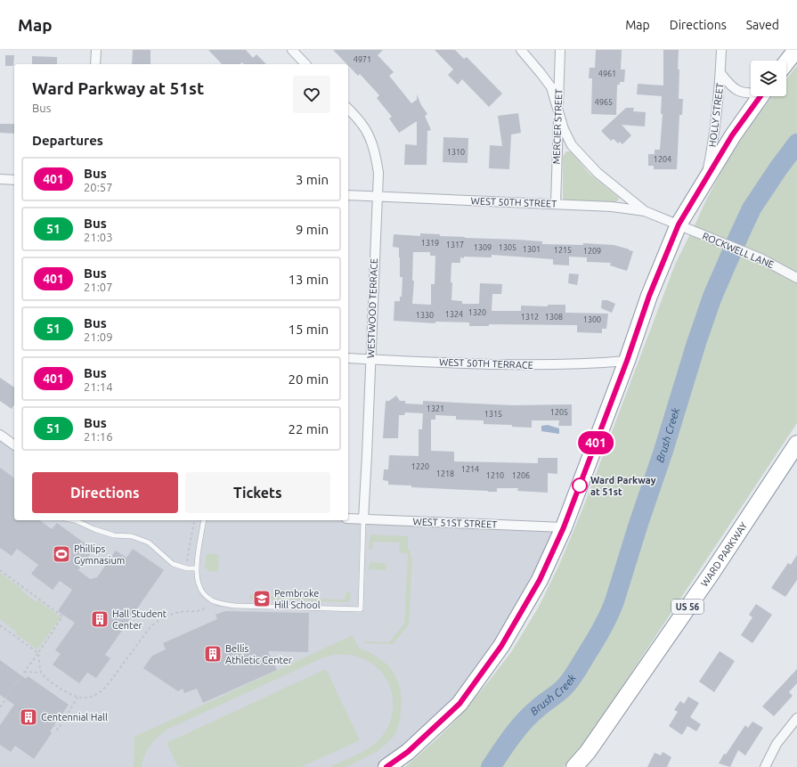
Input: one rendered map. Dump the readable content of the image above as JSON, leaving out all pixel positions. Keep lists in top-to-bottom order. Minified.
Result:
{"streets":{"highway":["WARD PARKWAY","US 56"],"street":["HOLLY STREET","MERCIER STREET","WEST 50TH STREET","ROCKWELL LANE","WESTWOOD TERRACE","WEST 50TH TERRACE","WEST 51ST STREET"]},"crossings":[["MERCIER STREET","WEST 50TH STREET"],["WEST 50TH STREET","ROCKWELL LANE"],["WEST 50TH STREET","WESTWOOD TERRACE"],["WESTWOOD TERRACE","WEST 50TH TERRACE"],["WESTWOOD TERRACE","WEST 51ST STREET"]],"water":["Brush Creek"],"places":{"other":["Ward Parkway at 51st"],"sports":["Phillips Gymnasium"],"school or university":["Pembroke Hill School"],"building":["Hall Student Center","Bellis Athletic Center","Centennial Hall"]},"lines":["bus line 401"],"house_numbers":["4971","4961","4965","1310","1204","1319","1317","1309","1305","1301","1215","1209","1320","1324","1330","1312","1308","1300","1321","1205","1315","1220","1214","1218","1210","1206"],"page":{"header":"Map","nav":["Map","Directions","Saved"],"on_map":"401","heading":[["Ward Parkway at 51st","Bus"],"Departures"],"list":[{"mark":"401","name":"Bus","note":"20:57","value":"3 min"},{"mark":"51","name":"Bus","note":"21:03","value":"9 min"},{"mark":"401","name":"Bus","note":"21:07","value":"13 min"},{"mark":"51","name":"Bus","note":"21:09","value":"15 min"},{"mark":"401","name":"Bus","note":"21:14","value":"20 min"},{"mark":"51","name":"Bus","note":"21:16","value":"22 min"}],"buttons":["Directions","Tickets"]}}
